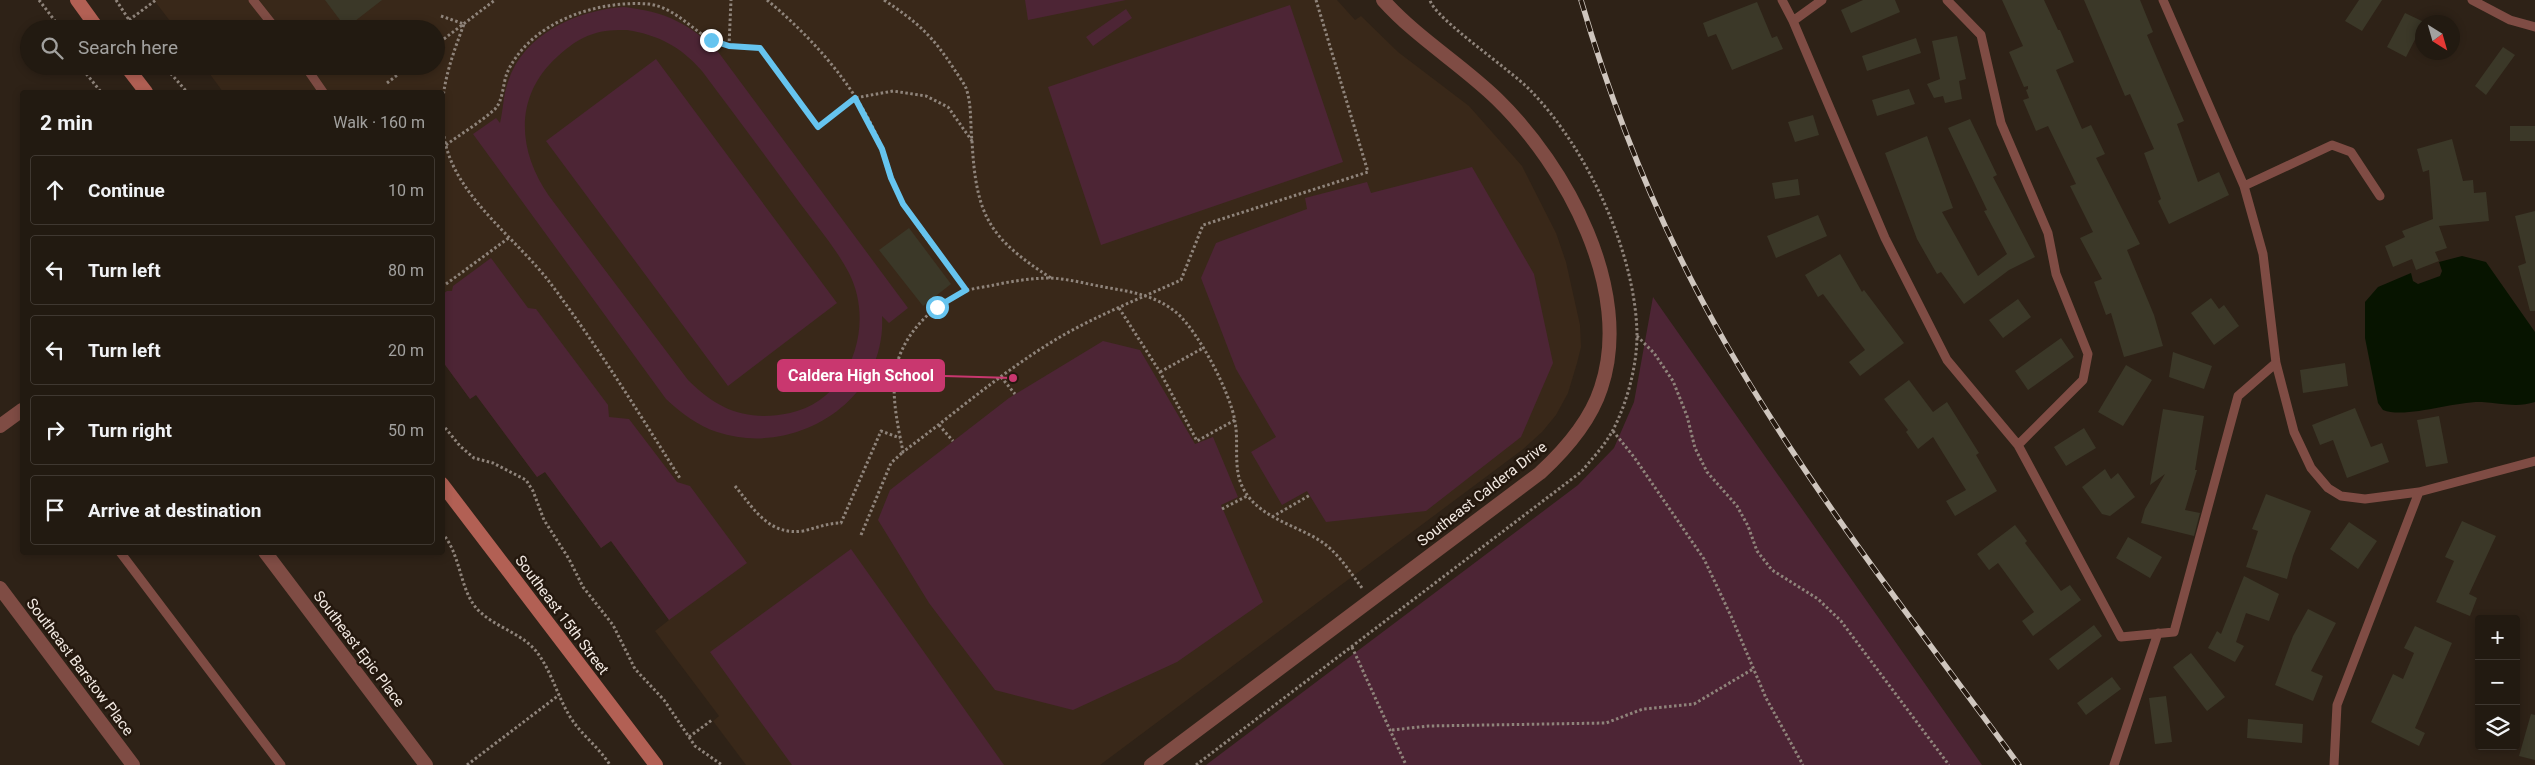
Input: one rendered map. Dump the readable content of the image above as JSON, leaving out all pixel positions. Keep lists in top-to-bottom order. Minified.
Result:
{"streets":{"main road":["Southeast 15th Street"],"street":["Southeast Caldera Drive","Southeast Epic Place","Southeast Barstow Place"]},"places":["Caldera High School"],"north":"bottom right","page":{"search":"Search here","heading":["2 min","Walk · 160 m"],"list":[["Continue","10 m"],["Turn left","80 m"],["Turn left","20 m"],["Turn right","50 m"],"Arrive at destination"],"map_buttons":["+","−"]}}
